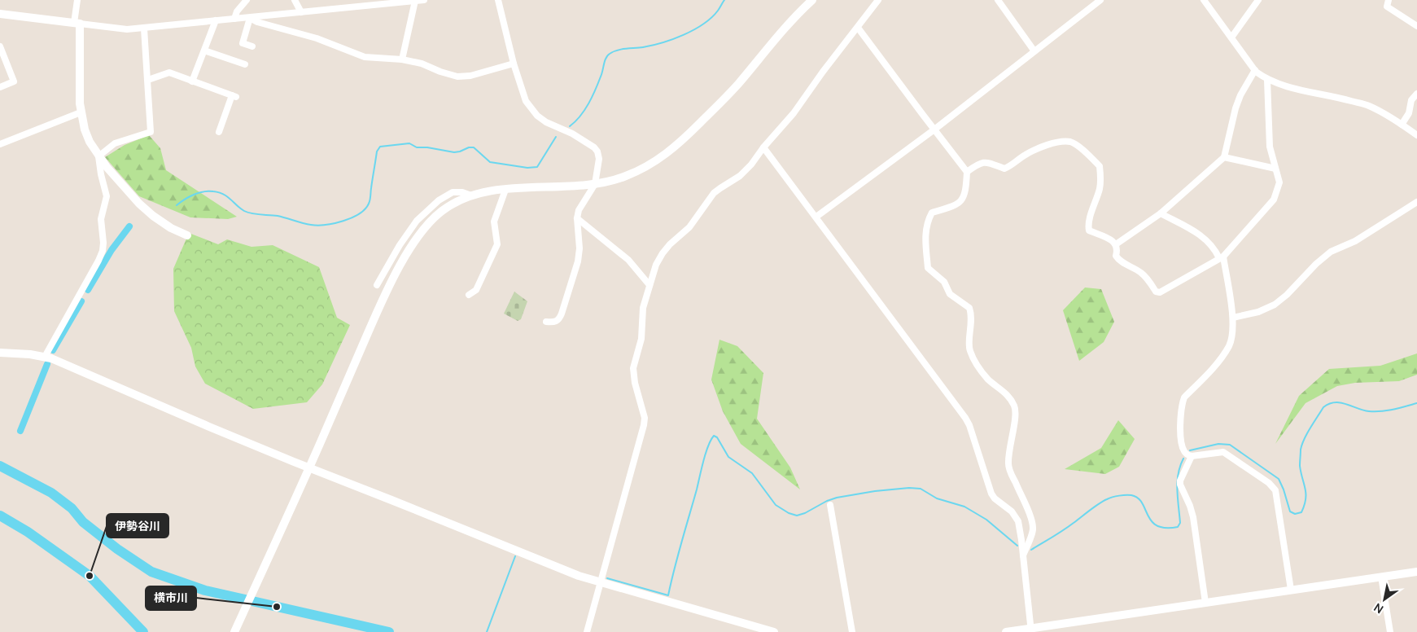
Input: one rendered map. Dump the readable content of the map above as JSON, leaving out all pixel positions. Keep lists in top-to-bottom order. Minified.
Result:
{"places":["伊勢谷川","横市川"],"north":"bottom left"}
